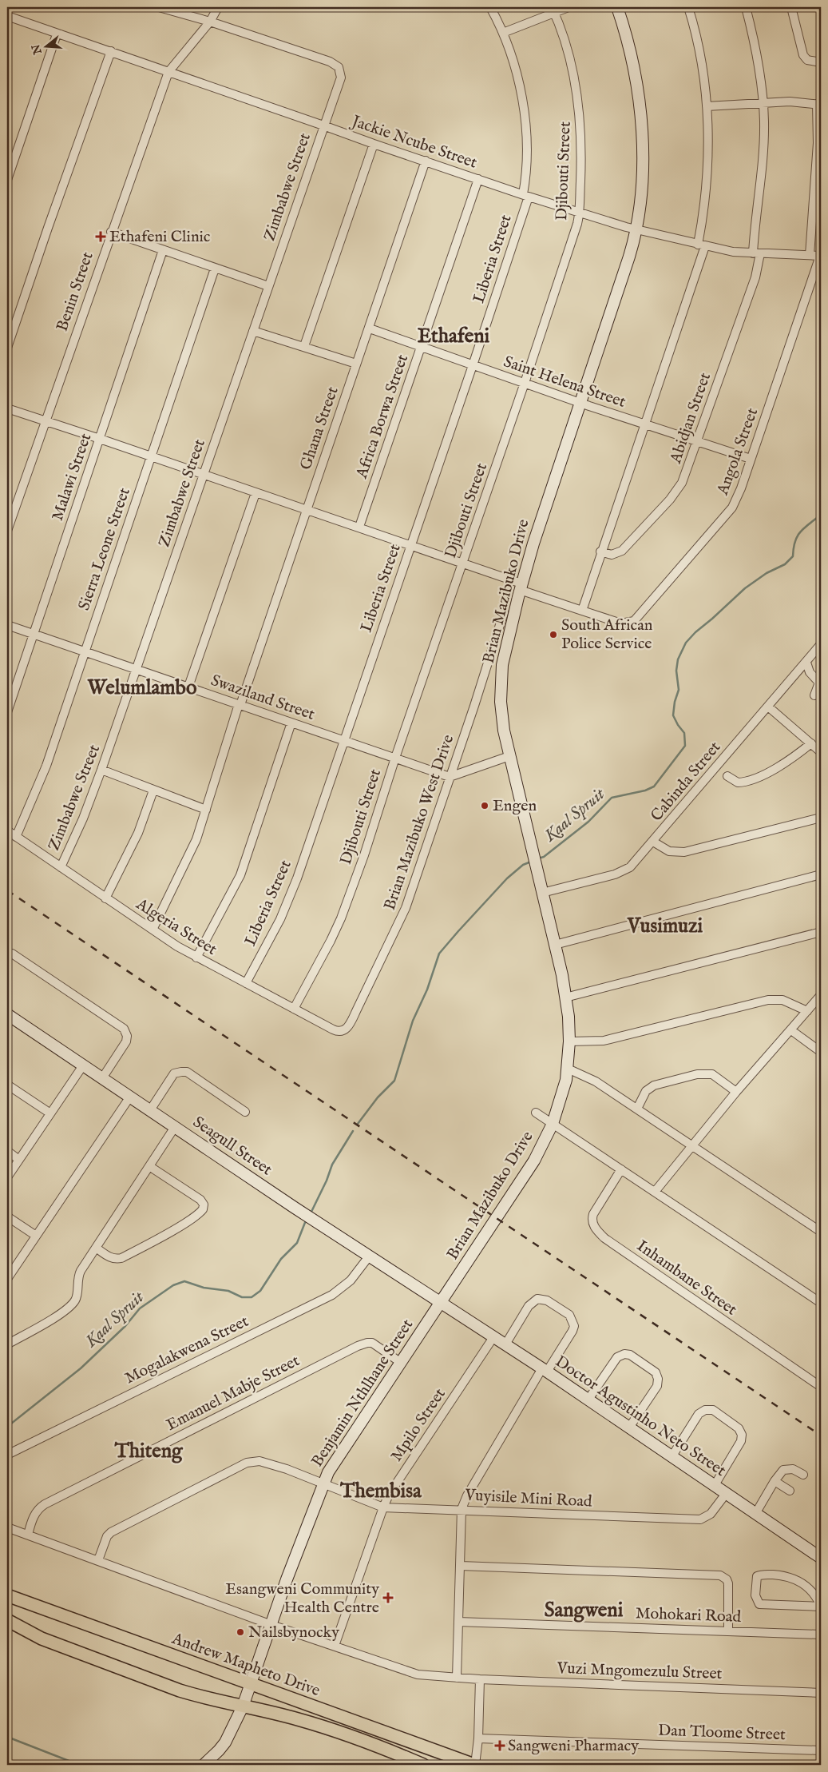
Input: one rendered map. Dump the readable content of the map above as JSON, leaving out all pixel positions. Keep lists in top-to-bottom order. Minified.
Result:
{"streets":{"main road":["Andrew Mapheto Drive"],"street":["Jackie Ncube Street","Djibouti Street","Zimbabwe Street","Liberia Street","Benin Street","Saint Helena Street","Africa Borwa Street","Abidjan Street","Ghana Street","Angola Street","Malawi Street","Sierra Leone Street","Brian Mazibuko Drive","Swaziland Street","Cabinda Street","Brian Mazibuko West Drive","Algeria Street","Seagull Street","Inhambane Street","Mogalakwena Street","Emanuel Mabje Street","Benjamin Nthlhane Street","Doctor Agustinho Neto Street","Mpilo Street","Vuyisile Mini Road","Mohokari Road","Vuzi Mngomezulu Street","Dan Tloome Street"]},"crossings":[["Jackie Ncube Street","Djibouti Street"],["Jackie Ncube Street","Zimbabwe Street"],["Jackie Ncube Street","Liberia Street"],["Jackie Ncube Street","Benin Street"],["Jackie Ncube Street","Africa Borwa Street"],["Jackie Ncube Street","Abidjan Street"],["Jackie Ncube Street","Ghana Street"],["Jackie Ncube Street","Angola Street"],["Jackie Ncube Street","Brian Mazibuko Drive"],["Djibouti Street","Saint Helena Street"],["Djibouti Street","Angola Street"],["Djibouti Street","Swaziland Street"],["Djibouti Street","Algeria Street"],["Zimbabwe Street","Benin Street"],["Zimbabwe Street","Angola Street"],["Zimbabwe Street","Swaziland Street"],["Zimbabwe Street","Algeria Street"],["Liberia Street","Saint Helena Street"],["Liberia Street","Angola Street"],["Liberia Street","Swaziland Street"],["Liberia Street","Algeria Street"],["Benin Street","Angola Street"],["Saint Helena Street","Africa Borwa Street"],["Saint Helena Street","Abidjan Street"],["Saint Helena Street","Ghana Street"],["Saint Helena Street","Angola Street"],["Saint Helena Street","Brian Mazibuko Drive"],["Africa Borwa Street","Angola Street"],["Ghana Street","Angola Street"],["Ghana Street","Swaziland Street"],["Ghana Street","Algeria Street"],["Angola Street","Malawi Street"],["Angola Street","Sierra Leone Street"],["Angola Street","Brian Mazibuko Drive"],["Malawi Street","Swaziland Street"],["Sierra Leone Street","Swaziland Street"],["Sierra Leone Street","Algeria Street"],["Brian Mazibuko Drive","Cabinda Street"],["Brian Mazibuko Drive","Seagull Street"],["Brian Mazibuko Drive","Benjamin Nthlhane Street"],["Brian Mazibuko Drive","Doctor Agustinho Neto Street"],["Swaziland Street","Brian Mazibuko West Drive"],["Brian Mazibuko West Drive","Algeria Street"],["Seagull Street","Mogalakwena Street"],["Seagull Street","Benjamin Nthlhane Street"],["Seagull Street","Doctor Agustinho Neto Street"],["Emanuel Mabje Street","Benjamin Nthlhane Street"],["Emanuel Mabje Street","Vuzi Mngomezulu Street"],["Benjamin Nthlhane Street","Doctor Agustinho Neto Street"],["Benjamin Nthlhane Street","Vuyisile Mini Road"],["Benjamin Nthlhane Street","Andrew Mapheto Drive"],["Benjamin Nthlhane Street","Vuzi Mngomezulu Street"],["Doctor Agustinho Neto Street","Mpilo Street"],["Doctor Agustinho Neto Street","Vuyisile Mini Road"],["Mpilo Street","Vuyisile Mini Road"],["Mpilo Street","Vuzi Mngomezulu Street"],["Vuyisile Mini Road","Vuzi Mngomezulu Street"]],"districts":["Ethafeni","Welumlambo","Vusimuzi","Thiteng","Thembisa","Sangweni"],"water":["Kaal Spruit"],"places":{"health":["Ethafeni Clinic","Esangweni Community Health Centre","Sangweni Pharmacy"],"other":["South African Police Service","Engen","Nailsbynocky"]},"north":"left"}
